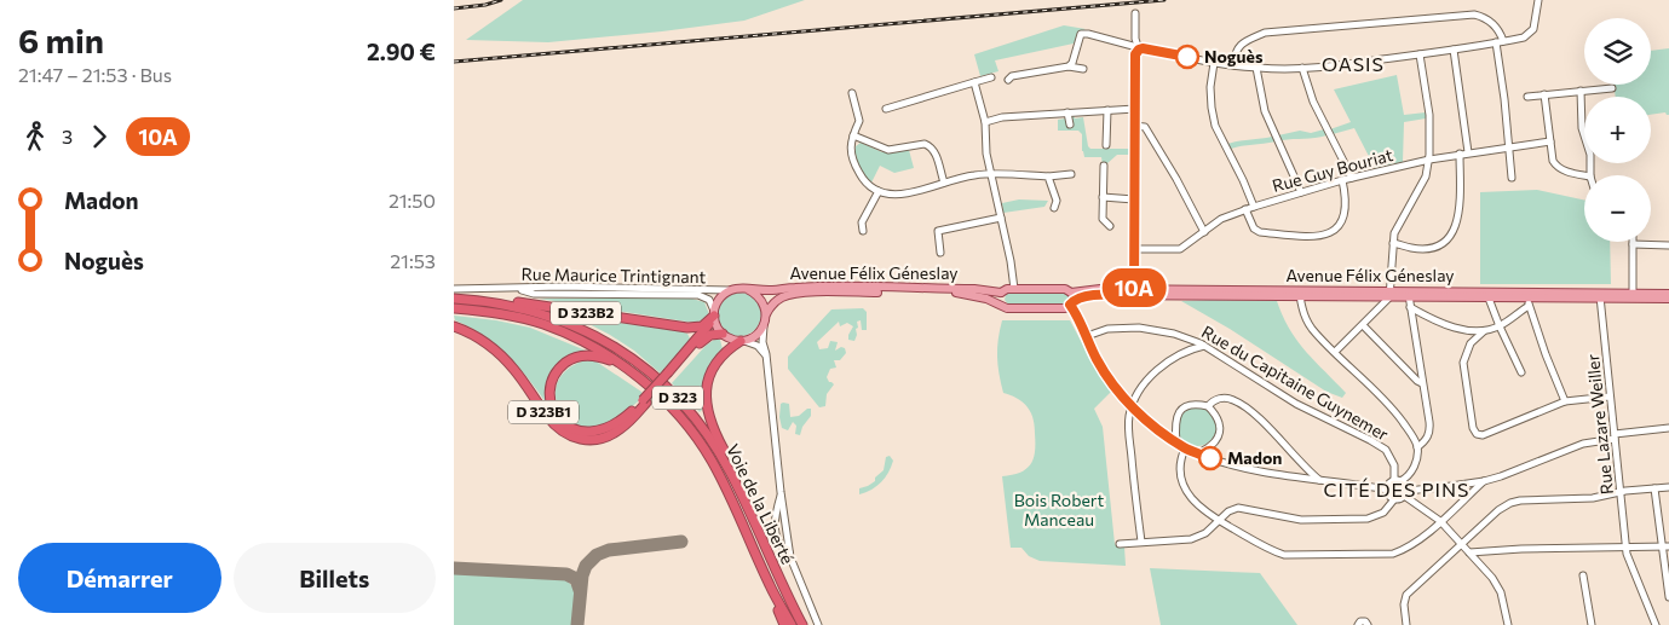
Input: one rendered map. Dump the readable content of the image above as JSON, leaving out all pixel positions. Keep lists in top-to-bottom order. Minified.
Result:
{"streets":{"highway":["D 323B2","D 323","D 323B1","Voie de la Liberté"],"main road":["Avenue Félix Géneslay"],"street":["Rue Guy Bouriat","Rue Maurice Trintignant","Rue du Capitaine Guynemer","Rue Lazare Weiller"]},"crossings":[["Avenue Félix Géneslay","Rue Maurice Trintignant"],["Avenue Félix Géneslay","D 323B2"],["Avenue Félix Géneslay","Rue Lazare Weiller"],["Rue Maurice Trintignant","D 323B2"],["D 323B2","Voie de la Liberté"]],"districts":["OASIS","CITÉ DES PINS"],"parks":["Bois Robert Manceau"],"places":["Noguès","Madon"],"lines":["bus line 10A"],"page":{"heading":["6 min","21:47 – 21:53 · Bus","2.90 €"],"on_map":"10A","map_buttons":["+","−"],"legs":["3","10A"],"list":[{"name":"Madon","value":"21:50"},{"name":"Noguès","value":"21:53"}],"buttons":["Démarrer","Billets"]}}
